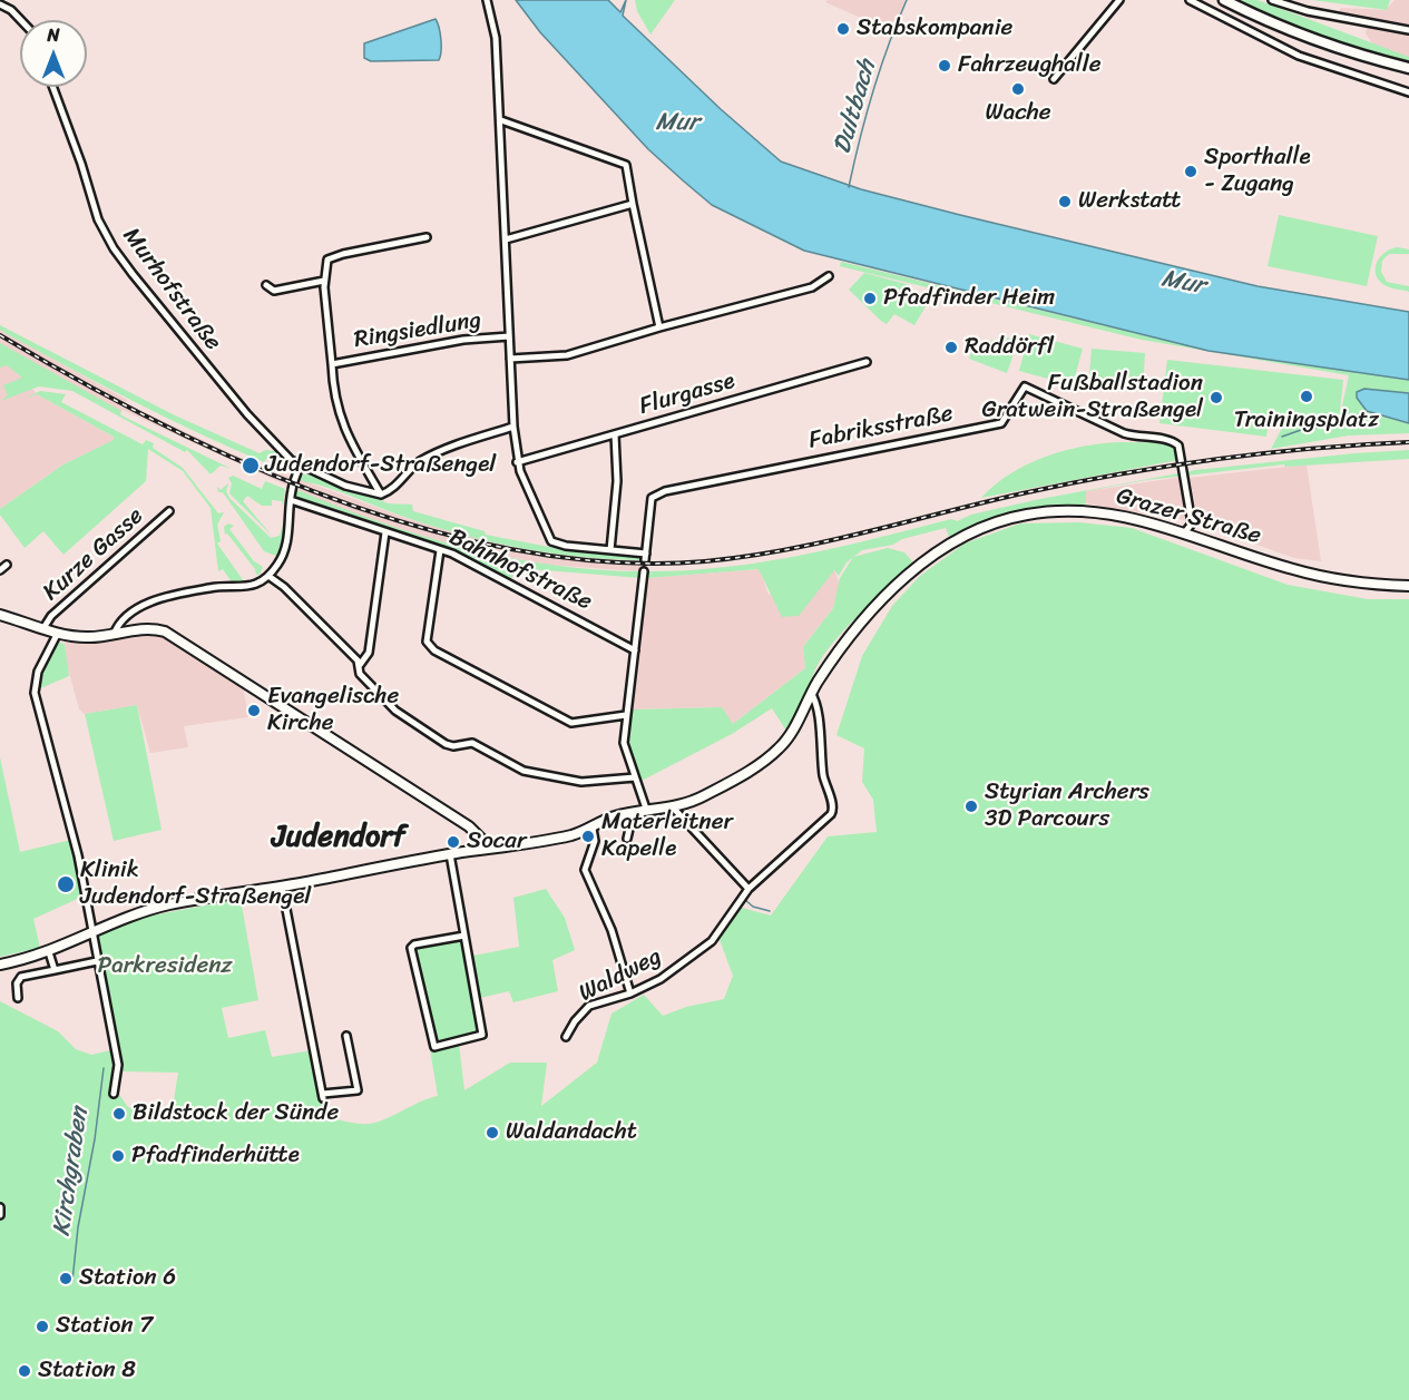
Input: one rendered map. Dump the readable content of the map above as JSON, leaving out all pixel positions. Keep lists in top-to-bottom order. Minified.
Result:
{"streets":{"main road":["Grazer Straße"],"street":["Murhofstraße","Ringsiedlung","Flurgasse","Fabriksstraße","Kurze Gasse","Bahnhofstraße","Waldweg"]},"crossings":[["Ringsiedlung","Flurgasse"],["Ringsiedlung","Fabriksstraße"],["Fabriksstraße","Grazer Straße"],["Grazer Straße","Waldweg"]],"districts":["Judendorf"],"water":["Dultbach","Mur","Kirchgraben"],"parks":["Parkresidenz"],"places":["Stabskompanie","Fahrzeughalle","Wache","Sporthalle - Zugang","Werkstatt","Pfadfinder Heim","Raddörfl","Trainingsplatz","Fußballstadion Gratwein-Straßengel","Judendorf-Straßengel","Evangelische Kirche","Styrian Archers 3D Parcours","Materleitner Kapelle","Socar","Klinik Judendorf-Straßengel","Bildstock der Sünde","Waldandacht","Pfadfinderhütte","Station 6","Station 7","Station 8"],"north":"top"}
